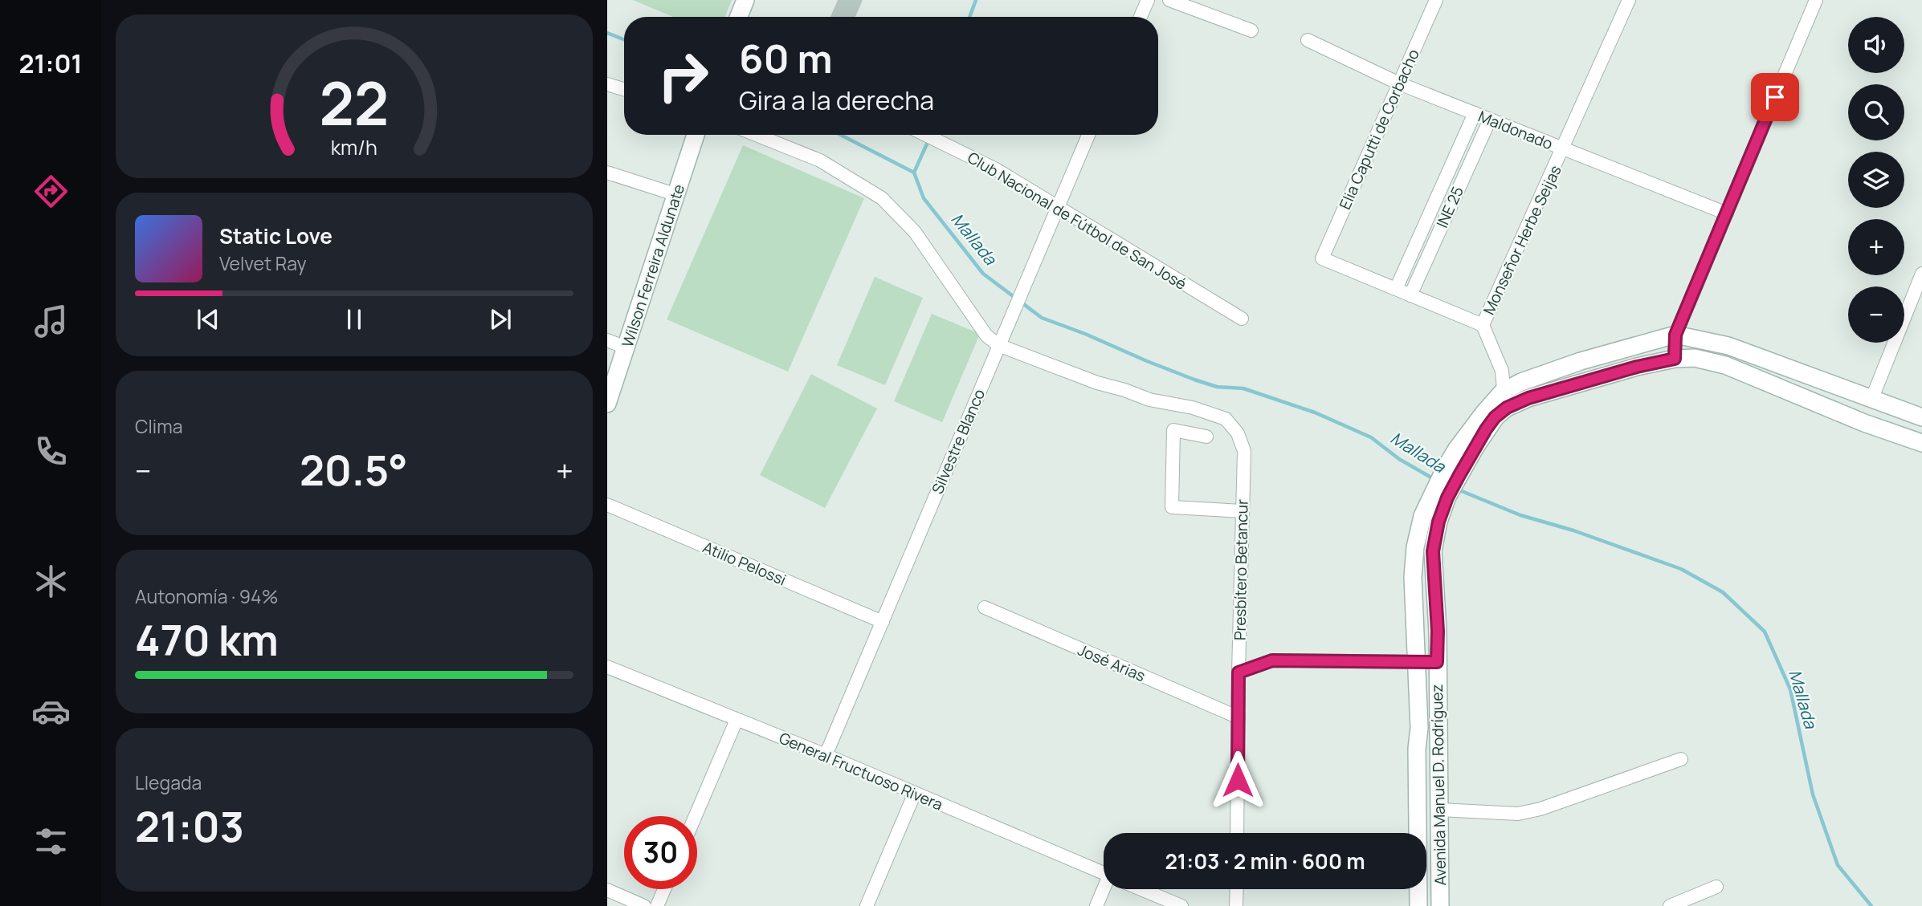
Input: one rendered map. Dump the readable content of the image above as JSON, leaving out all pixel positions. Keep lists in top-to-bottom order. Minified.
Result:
{"streets":{"street":["Elia Caputti de Corbacho","Maldonado","INE 25","Club Nacional de Fútbol de San José","Monseñor Herbe Seijas","Wilson Ferreira Aldunate","Silvestre Blanco","Atilio Pelossi","Presbítero Betancur","José Arias","General Fructuoso Rivera","Avenida Manuel D. Rodríguez"]},"crossings":[["Elia Caputti de Corbacho","Maldonado"],["Elia Caputti de Corbacho","INE 25"],["Maldonado","INE 25"],["Maldonado","Monseñor Herbe Seijas"],["Club Nacional de Fútbol de San José","Silvestre Blanco"],["Silvestre Blanco","Atilio Pelossi"],["Silvestre Blanco","Presbítero Betancur"],["Silvestre Blanco","General Fructuoso Rivera"],["Presbítero Betancur","José Arias"]],"water":["Mallada"],"page":{"tabs":"21:01","map_buttons":["+","−"],"turn":["60 m","Gira a la derecha"],"song":["Static Love","Velvet Ray"],"tile":["Clima",["Autonomía · 94%","470 km"],["Llegada","21:03"]],"heat":["−","20.5°","+"],"limit":"30","trip":"21:03 · 2 min · 600 m","gauge":["22","km/h"]}}
